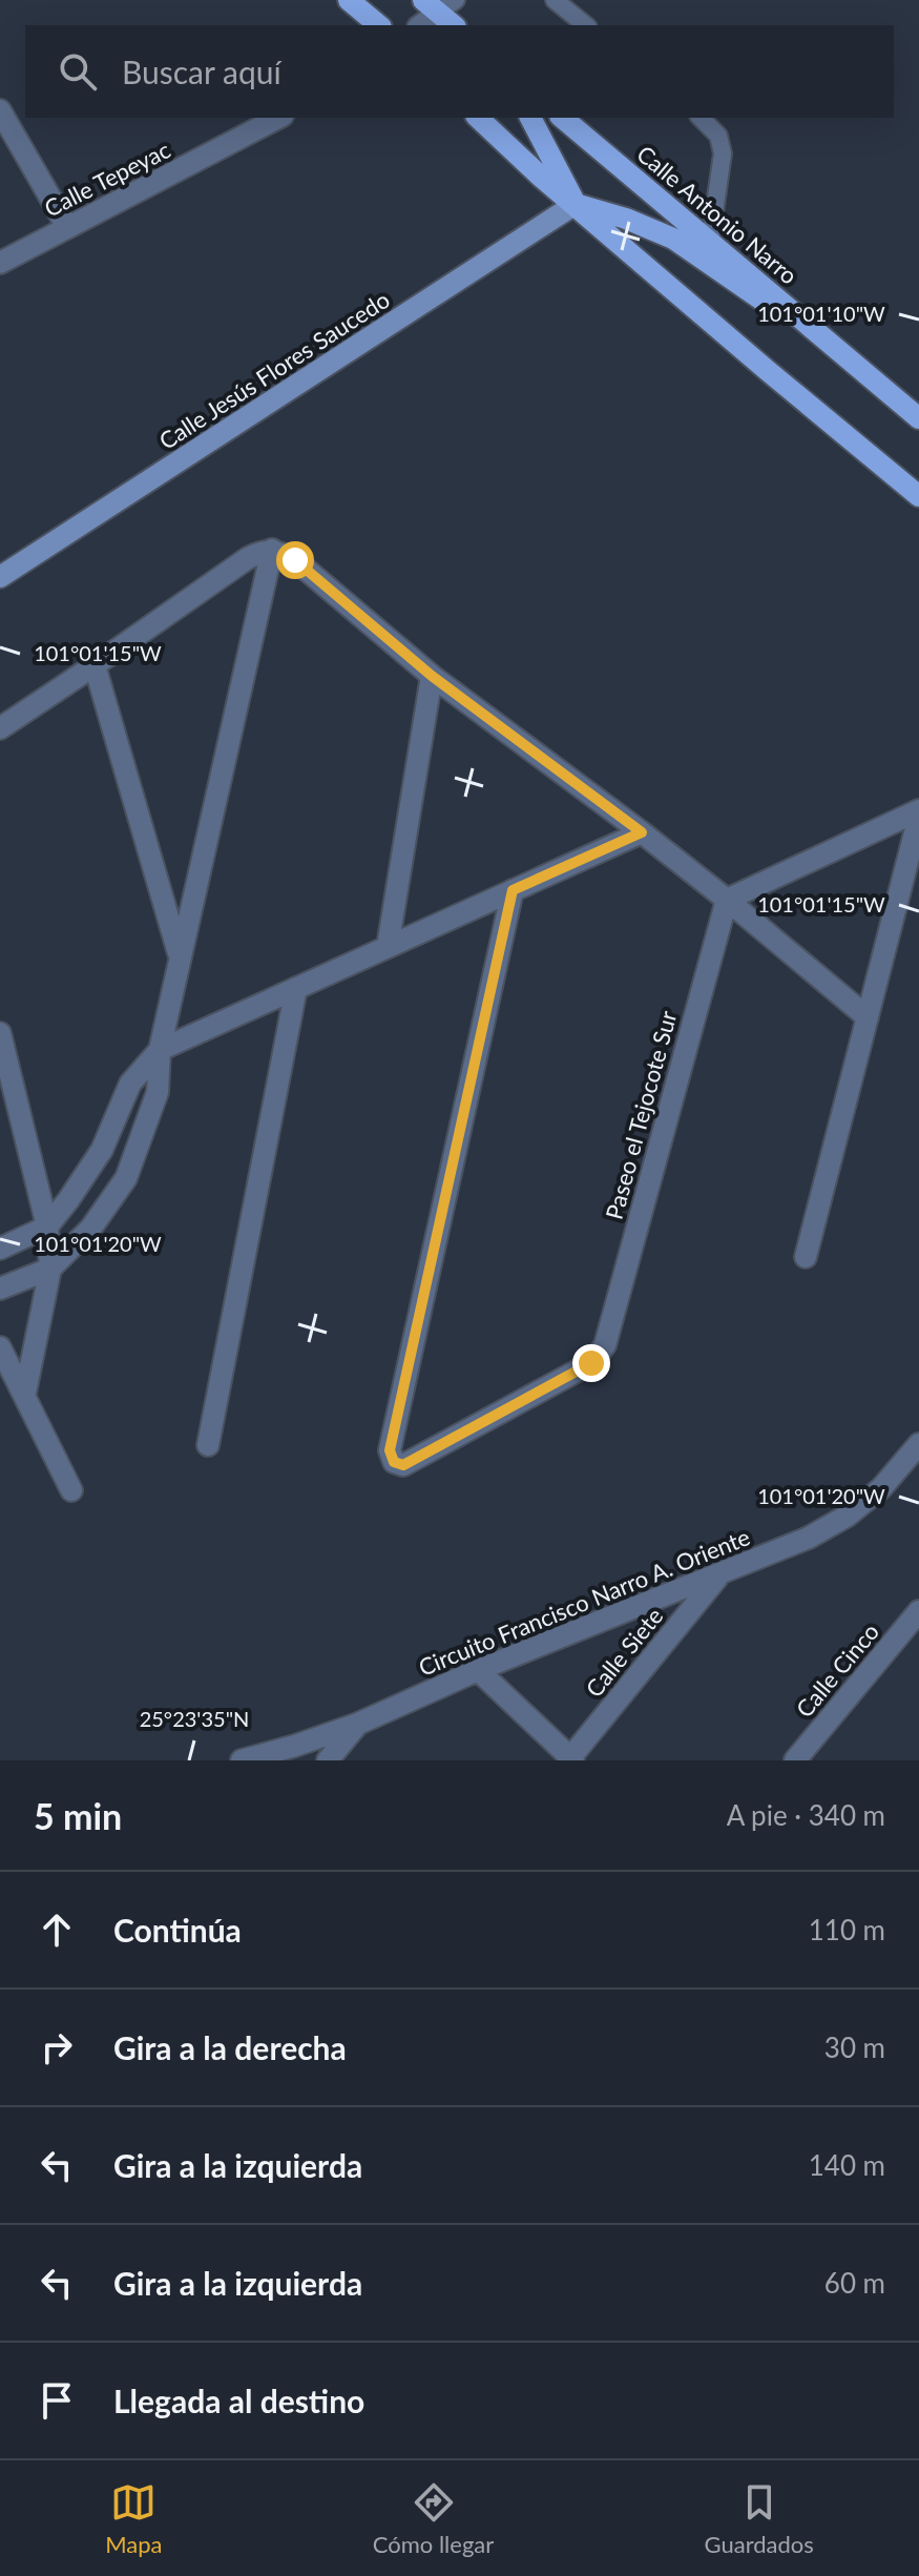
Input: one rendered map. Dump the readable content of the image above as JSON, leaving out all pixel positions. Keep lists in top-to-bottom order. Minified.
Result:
{"streets":{"main road":["Calle Antonio Narro","Calle Jesús Flores Saucedo"],"street":["Calle Tepeyac","Paseo el Tejocote Sur","Circuito Francisco Narro A. Oriente","Calle Siete","Calle Cinco"]},"crossings":[["Circuito Francisco Narro A. Oriente","Calle Siete"]],"page":{"search":"Buscar aquí","heading":["5 min","A pie · 340 m"],"list":[["Continúa","110 m"],["Gira a la derecha","30 m"],["Gira a la izquierda","140 m"],["Gira a la izquierda","60 m"],"Llegada al destino"],"nav":["Mapa","Cómo llegar","Guardados"]},"coordinates":["101°01'10\"W","101°01'15\"W","101°01'20\"W","25°23'35\"N"]}
